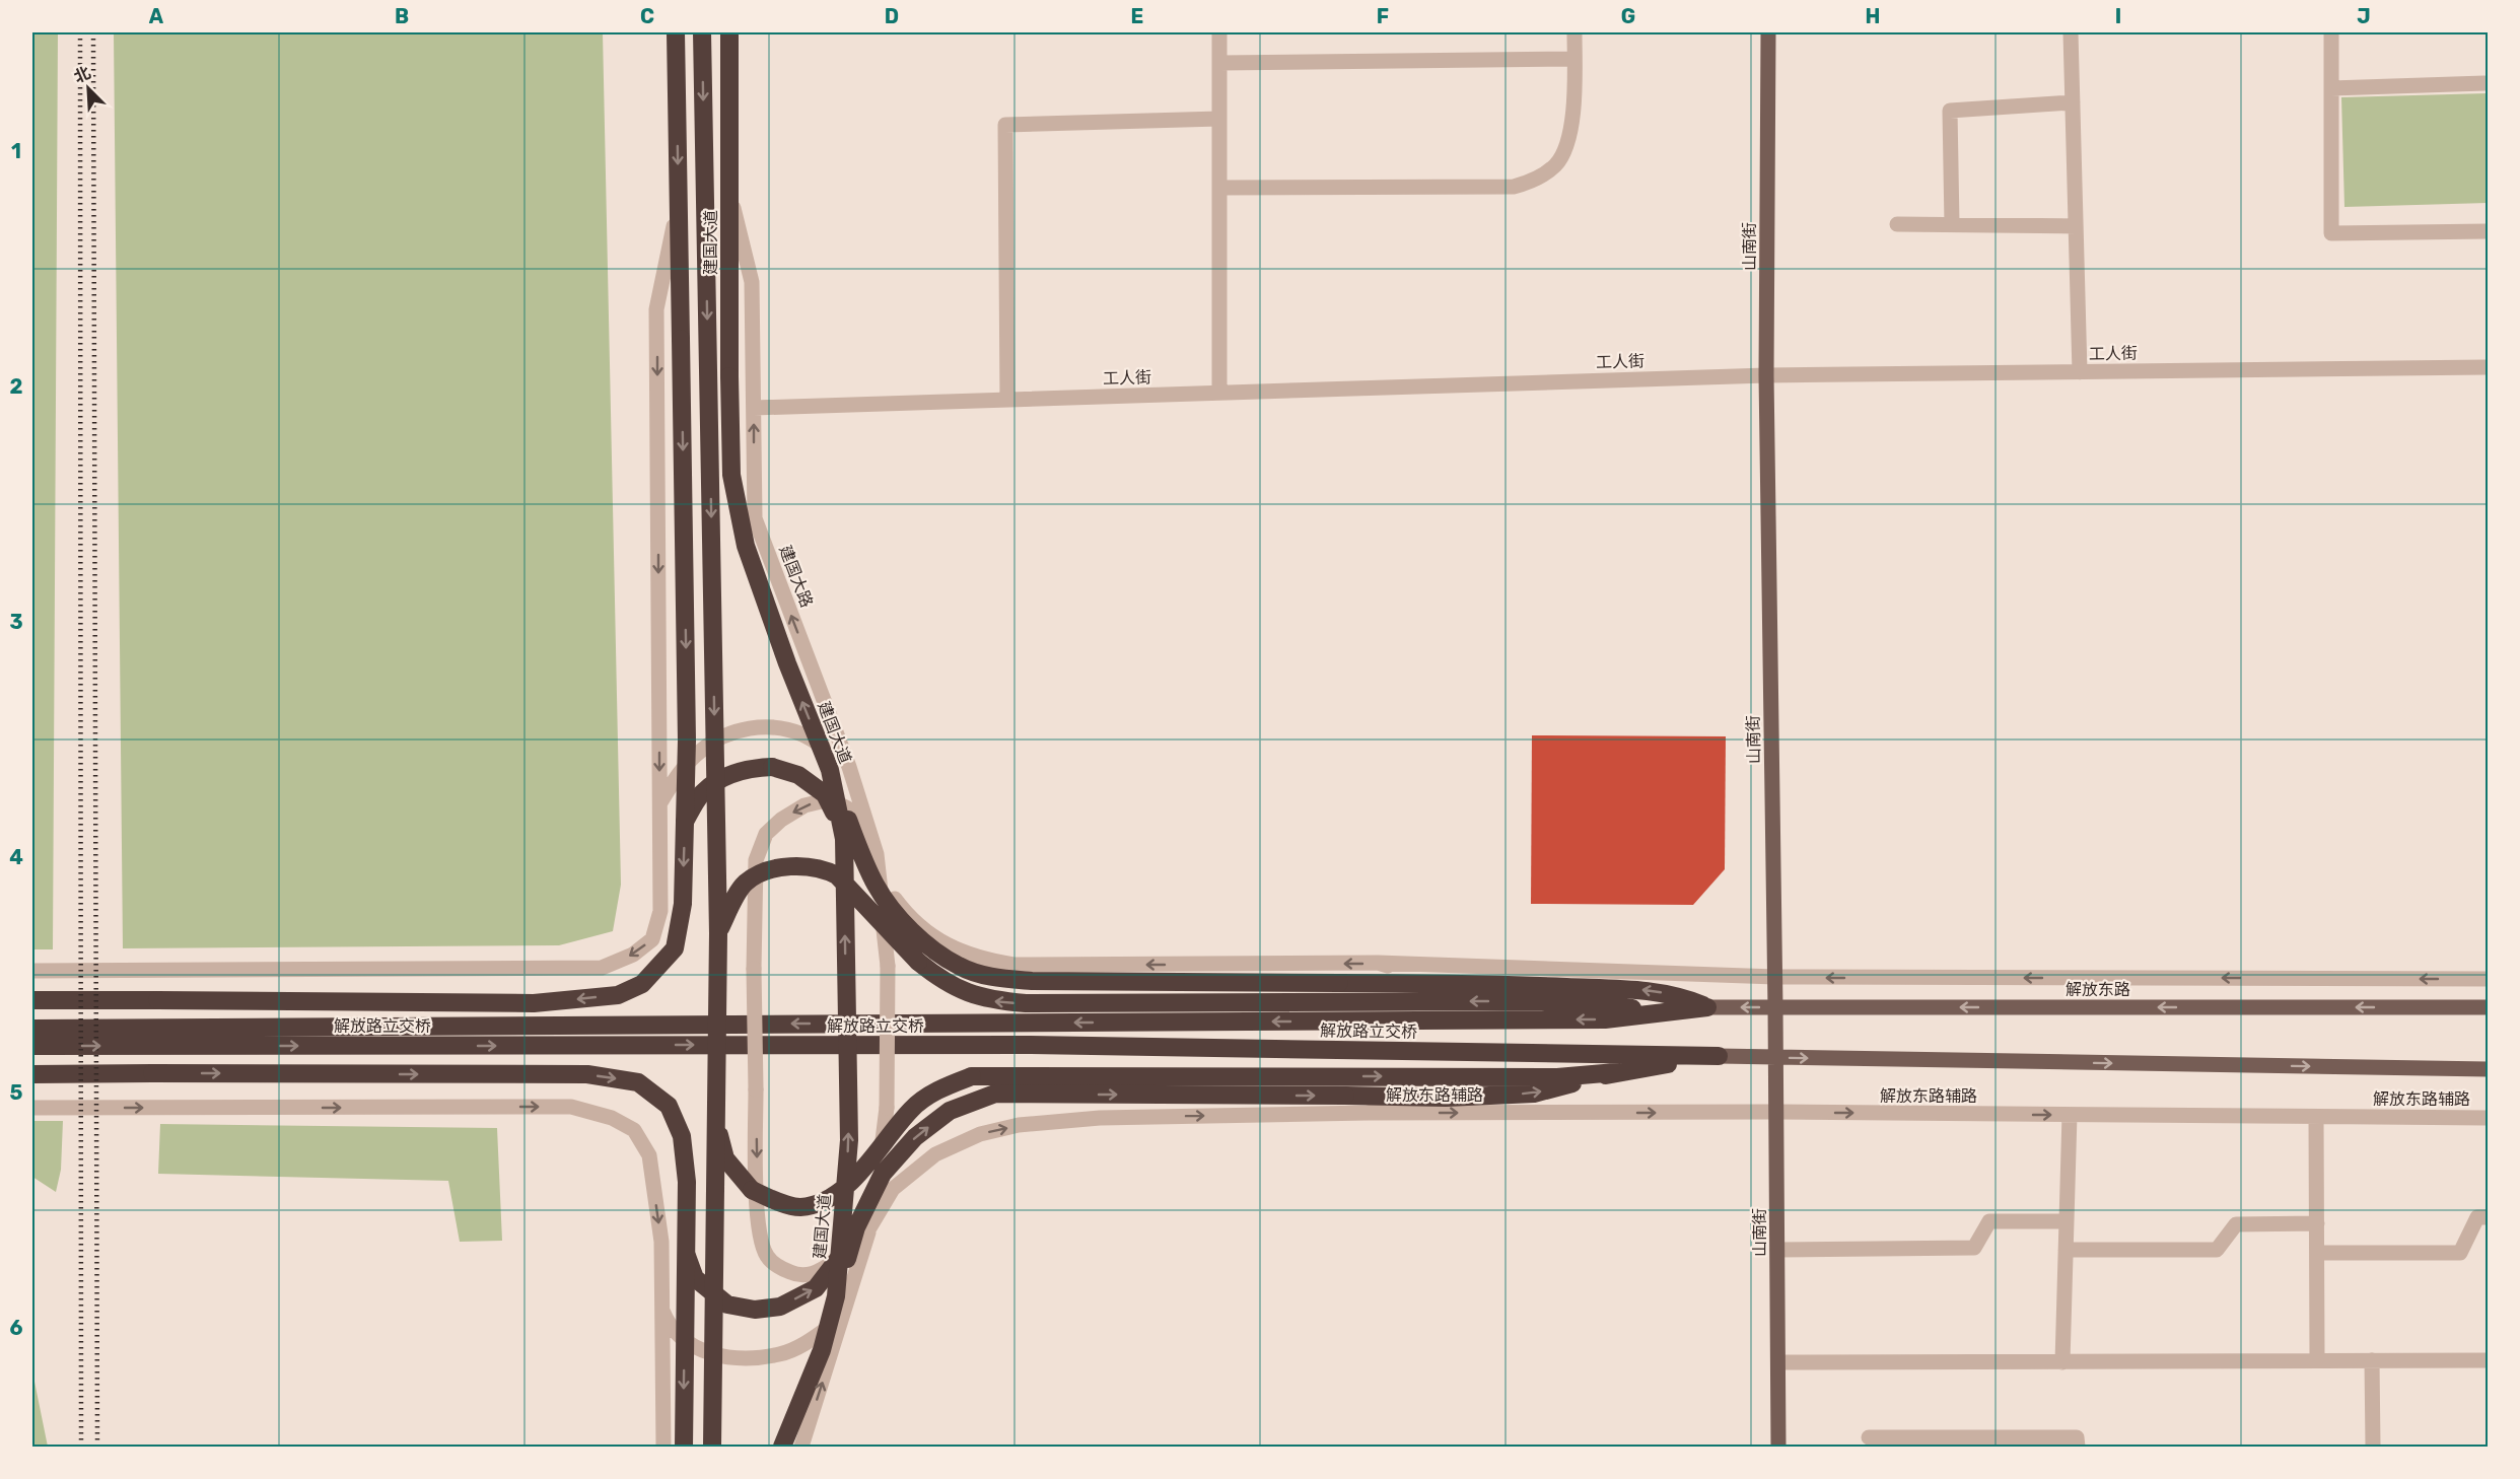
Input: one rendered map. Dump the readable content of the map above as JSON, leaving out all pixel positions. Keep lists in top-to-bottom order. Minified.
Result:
{"streets":{"highway":["建国大道","解放路立交桥"],"main road":["山南街","解放东路"],"street":["工人街","建国大路","解放东路辅路"]},"crossings":[["建国大道","建国大路"],["山南街","工人街"],["山南街","解放东路"],["山南街","解放东路辅路"],["工人街","建国大路"],["解放东路","解放路立交桥"]],"north":"top left","grid":{"columns":["A","B","C","D","E","F","G","H","I","J"],"rows":["1","2","3","4","5","6"]}}
